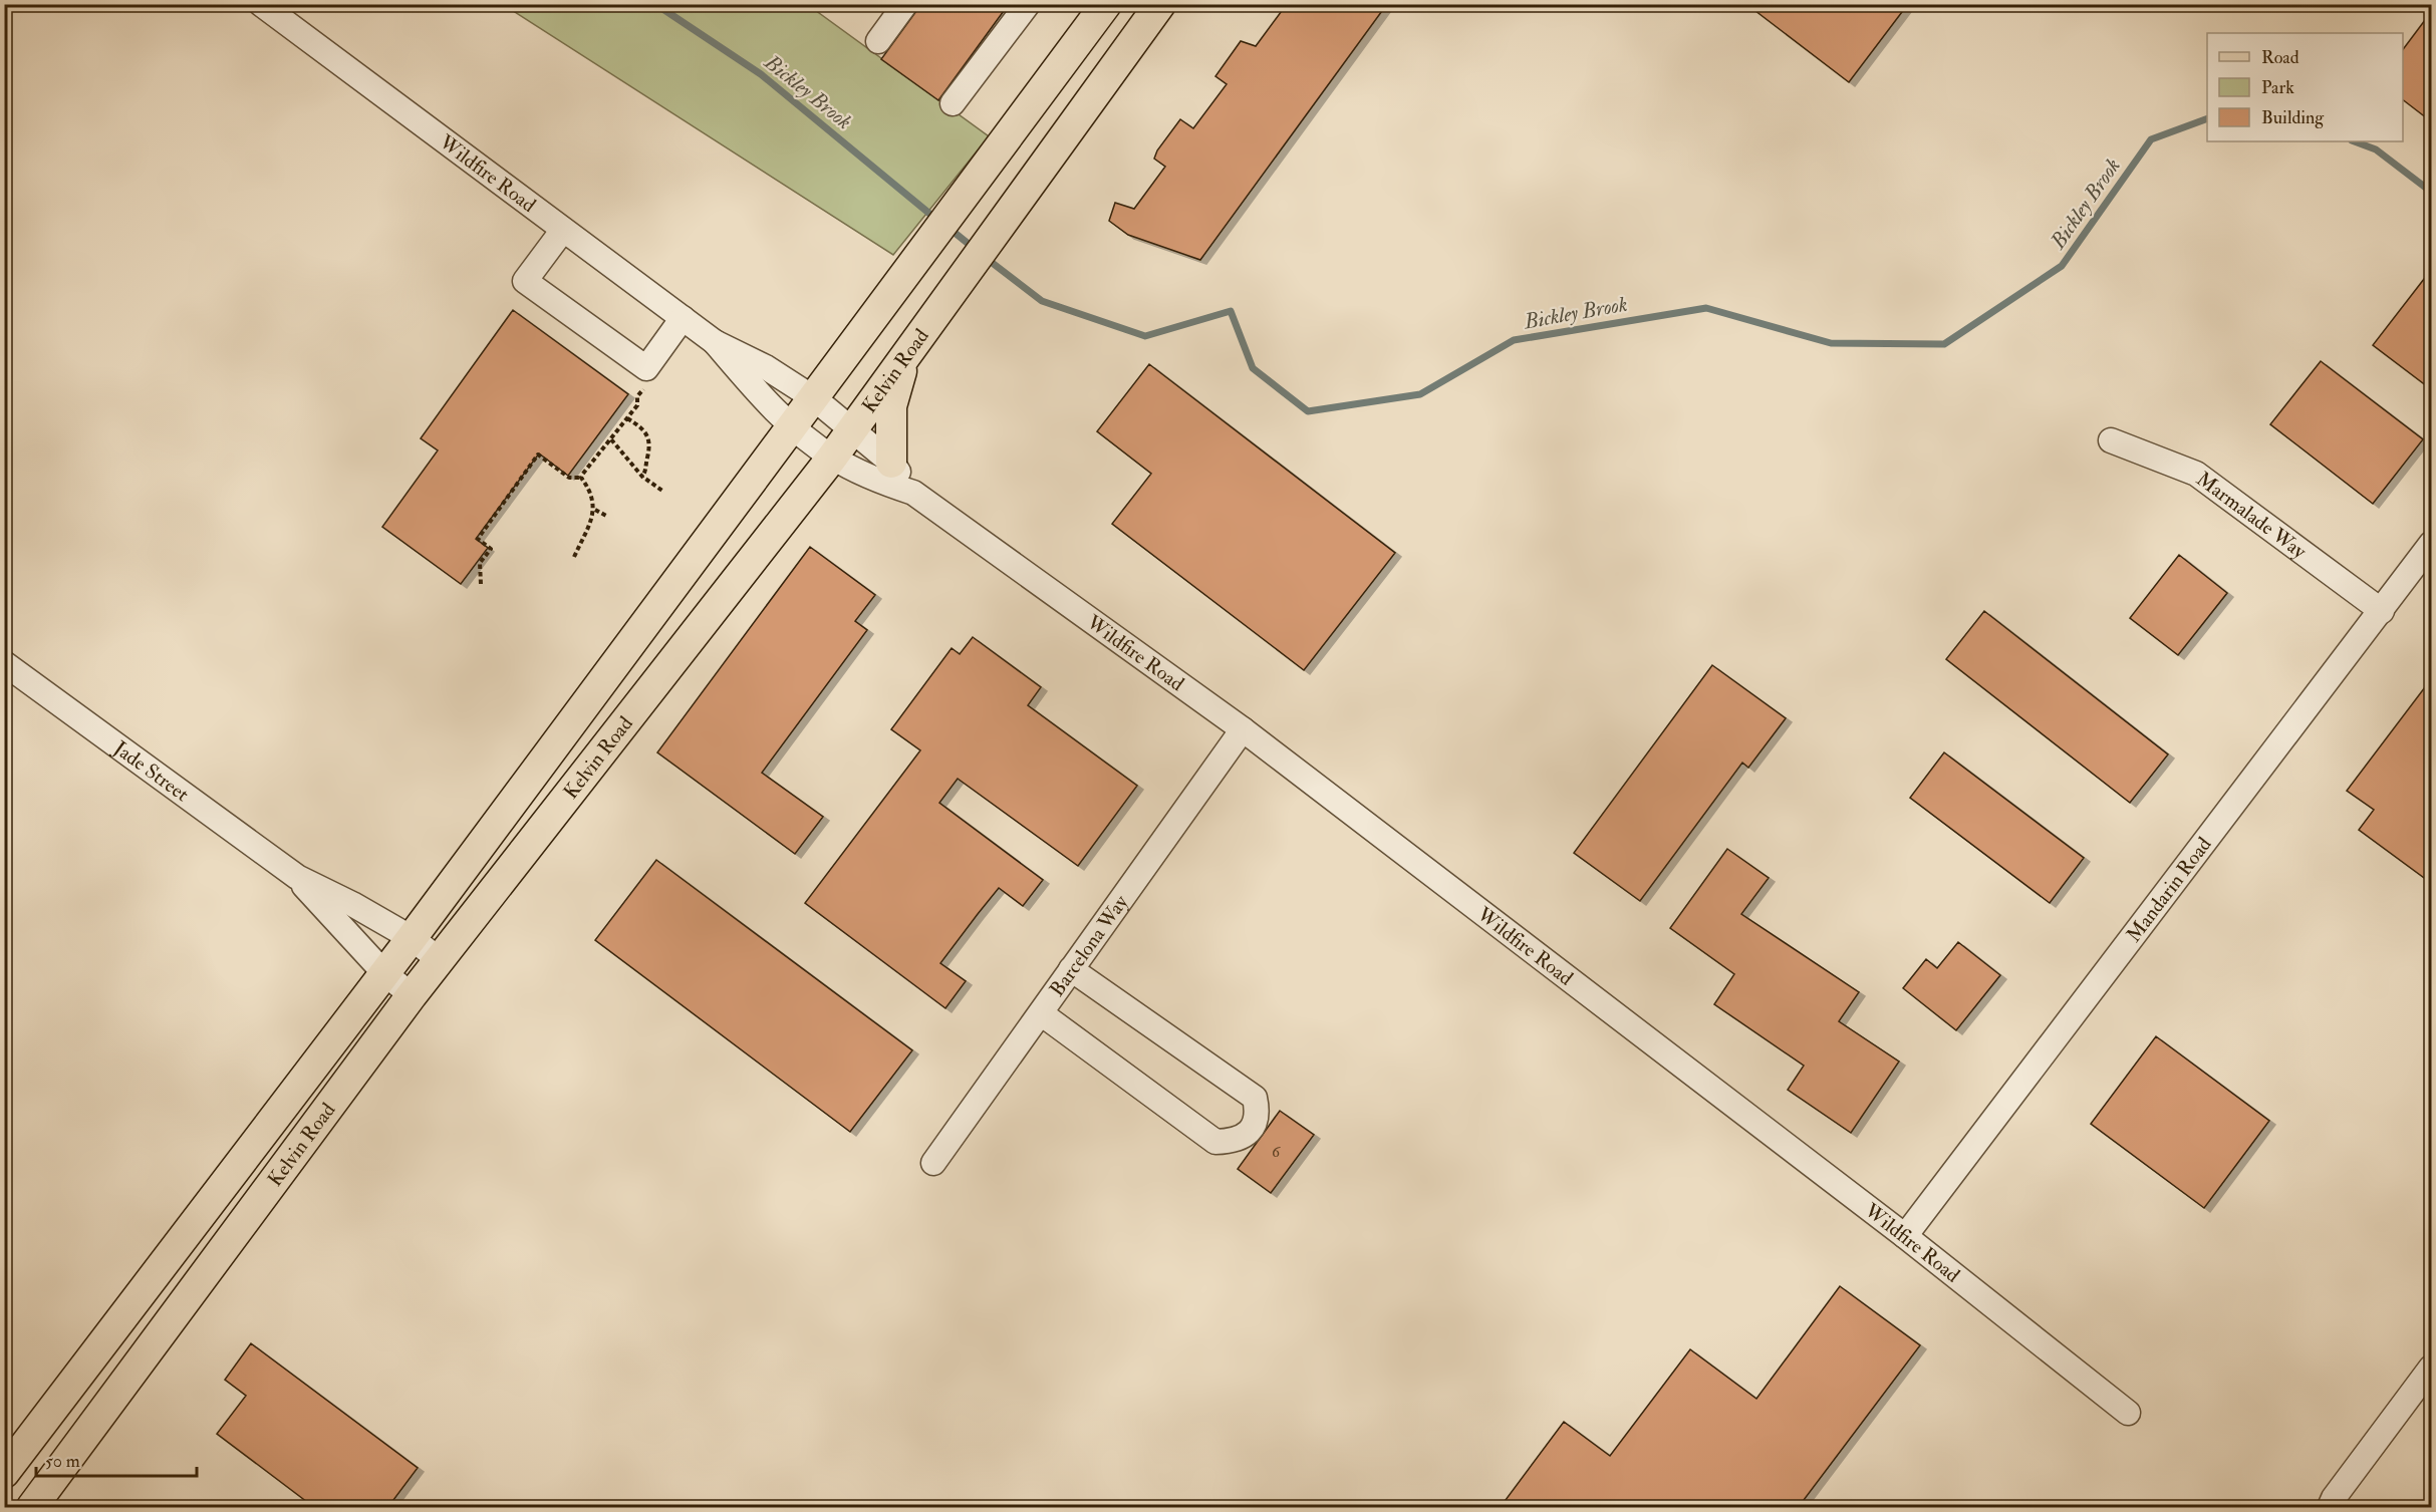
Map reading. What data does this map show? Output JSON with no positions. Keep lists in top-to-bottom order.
{
  "streets": {
    "main road": ["Kelvin Road"],
    "street": [
      "Wildfire Road",
      "Marmalade Way",
      "Jade Street",
      "Mandarin Road",
      "Barcelona Way"
    ]
  },
  "crossings": [
    ["Wildfire Road", "Kelvin Road"],
    ["Wildfire Road", "Mandarin Road"],
    ["Wildfire Road", "Barcelona Way"],
    ["Kelvin Road", "Jade Street"],
    ["Marmalade Way", "Mandarin Road"]
  ],
  "water": ["Bickley Brook"],
  "house_numbers": ["6"],
  "legend": ["Road", "Park", "Building"],
  "scale_bar": "50 m"
}
